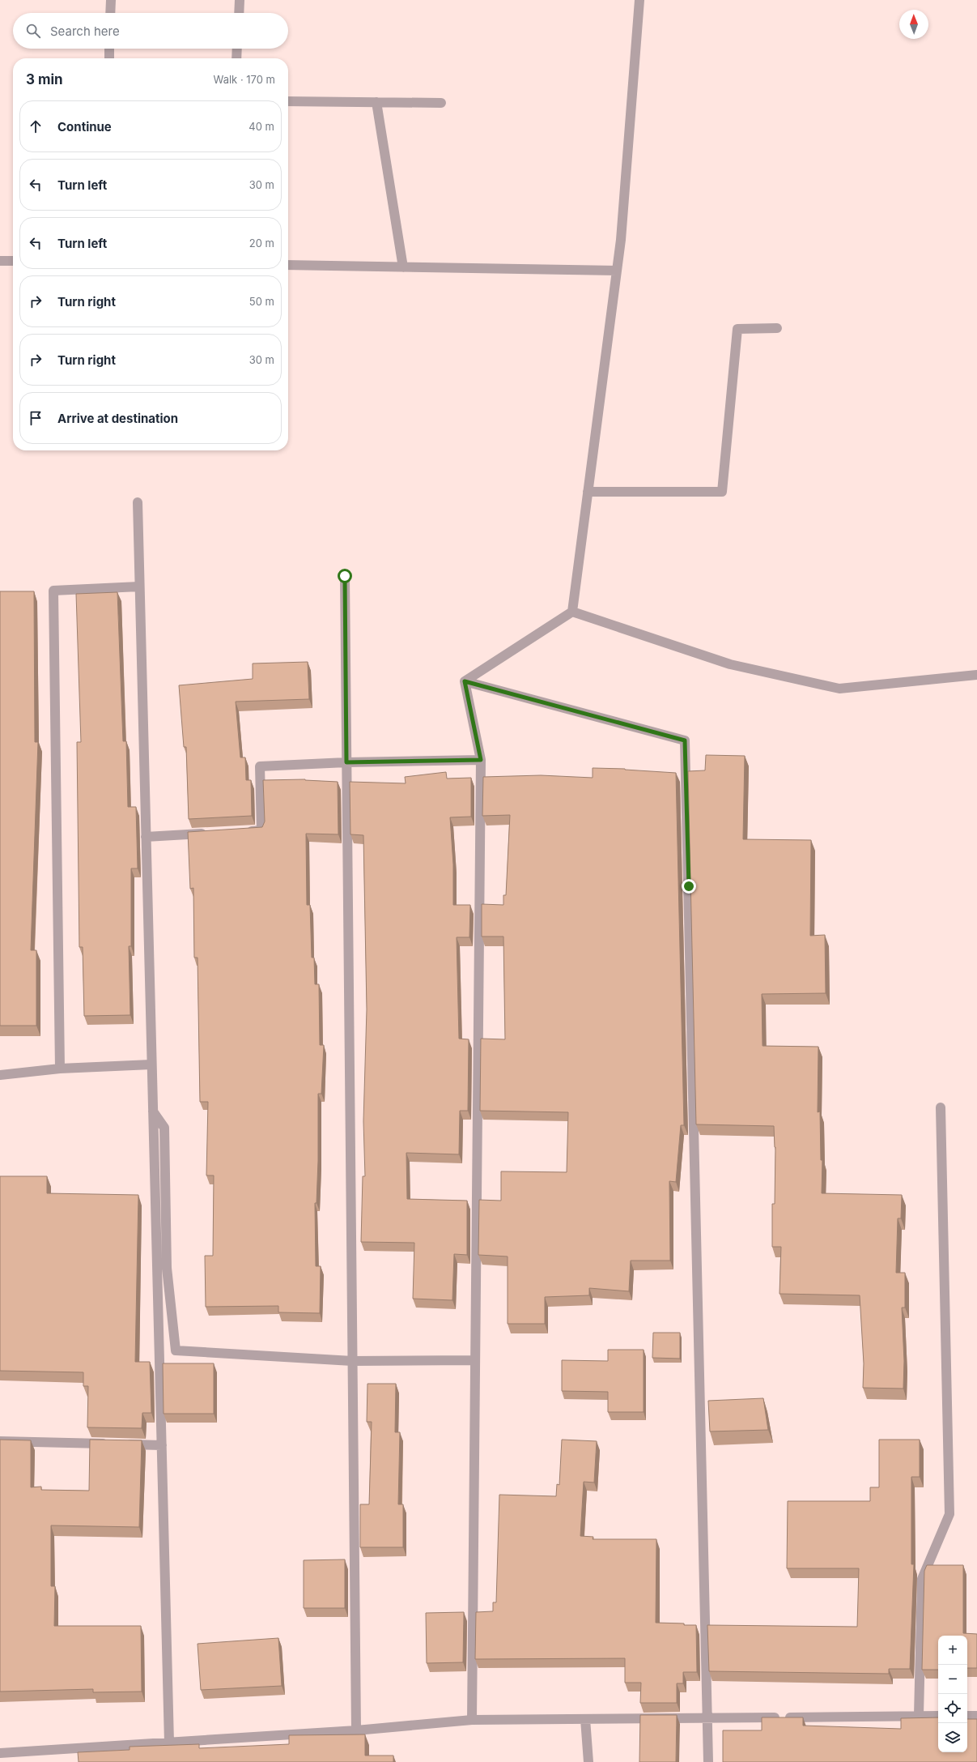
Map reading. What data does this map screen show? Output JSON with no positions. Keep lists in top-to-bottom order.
{
  "north": "top",
  "page": {
    "search": "Search here",
    "heading": ["3 min", "Walk · 170 m"],
    "list": [
      ["Continue", "40 m"],
      ["Turn left", "30 m"],
      ["Turn left", "20 m"],
      ["Turn right", "50 m"],
      ["Turn right", "30 m"],
      "Arrive at destination"
    ],
    "map_buttons": ["+", "−"]
  }
}
